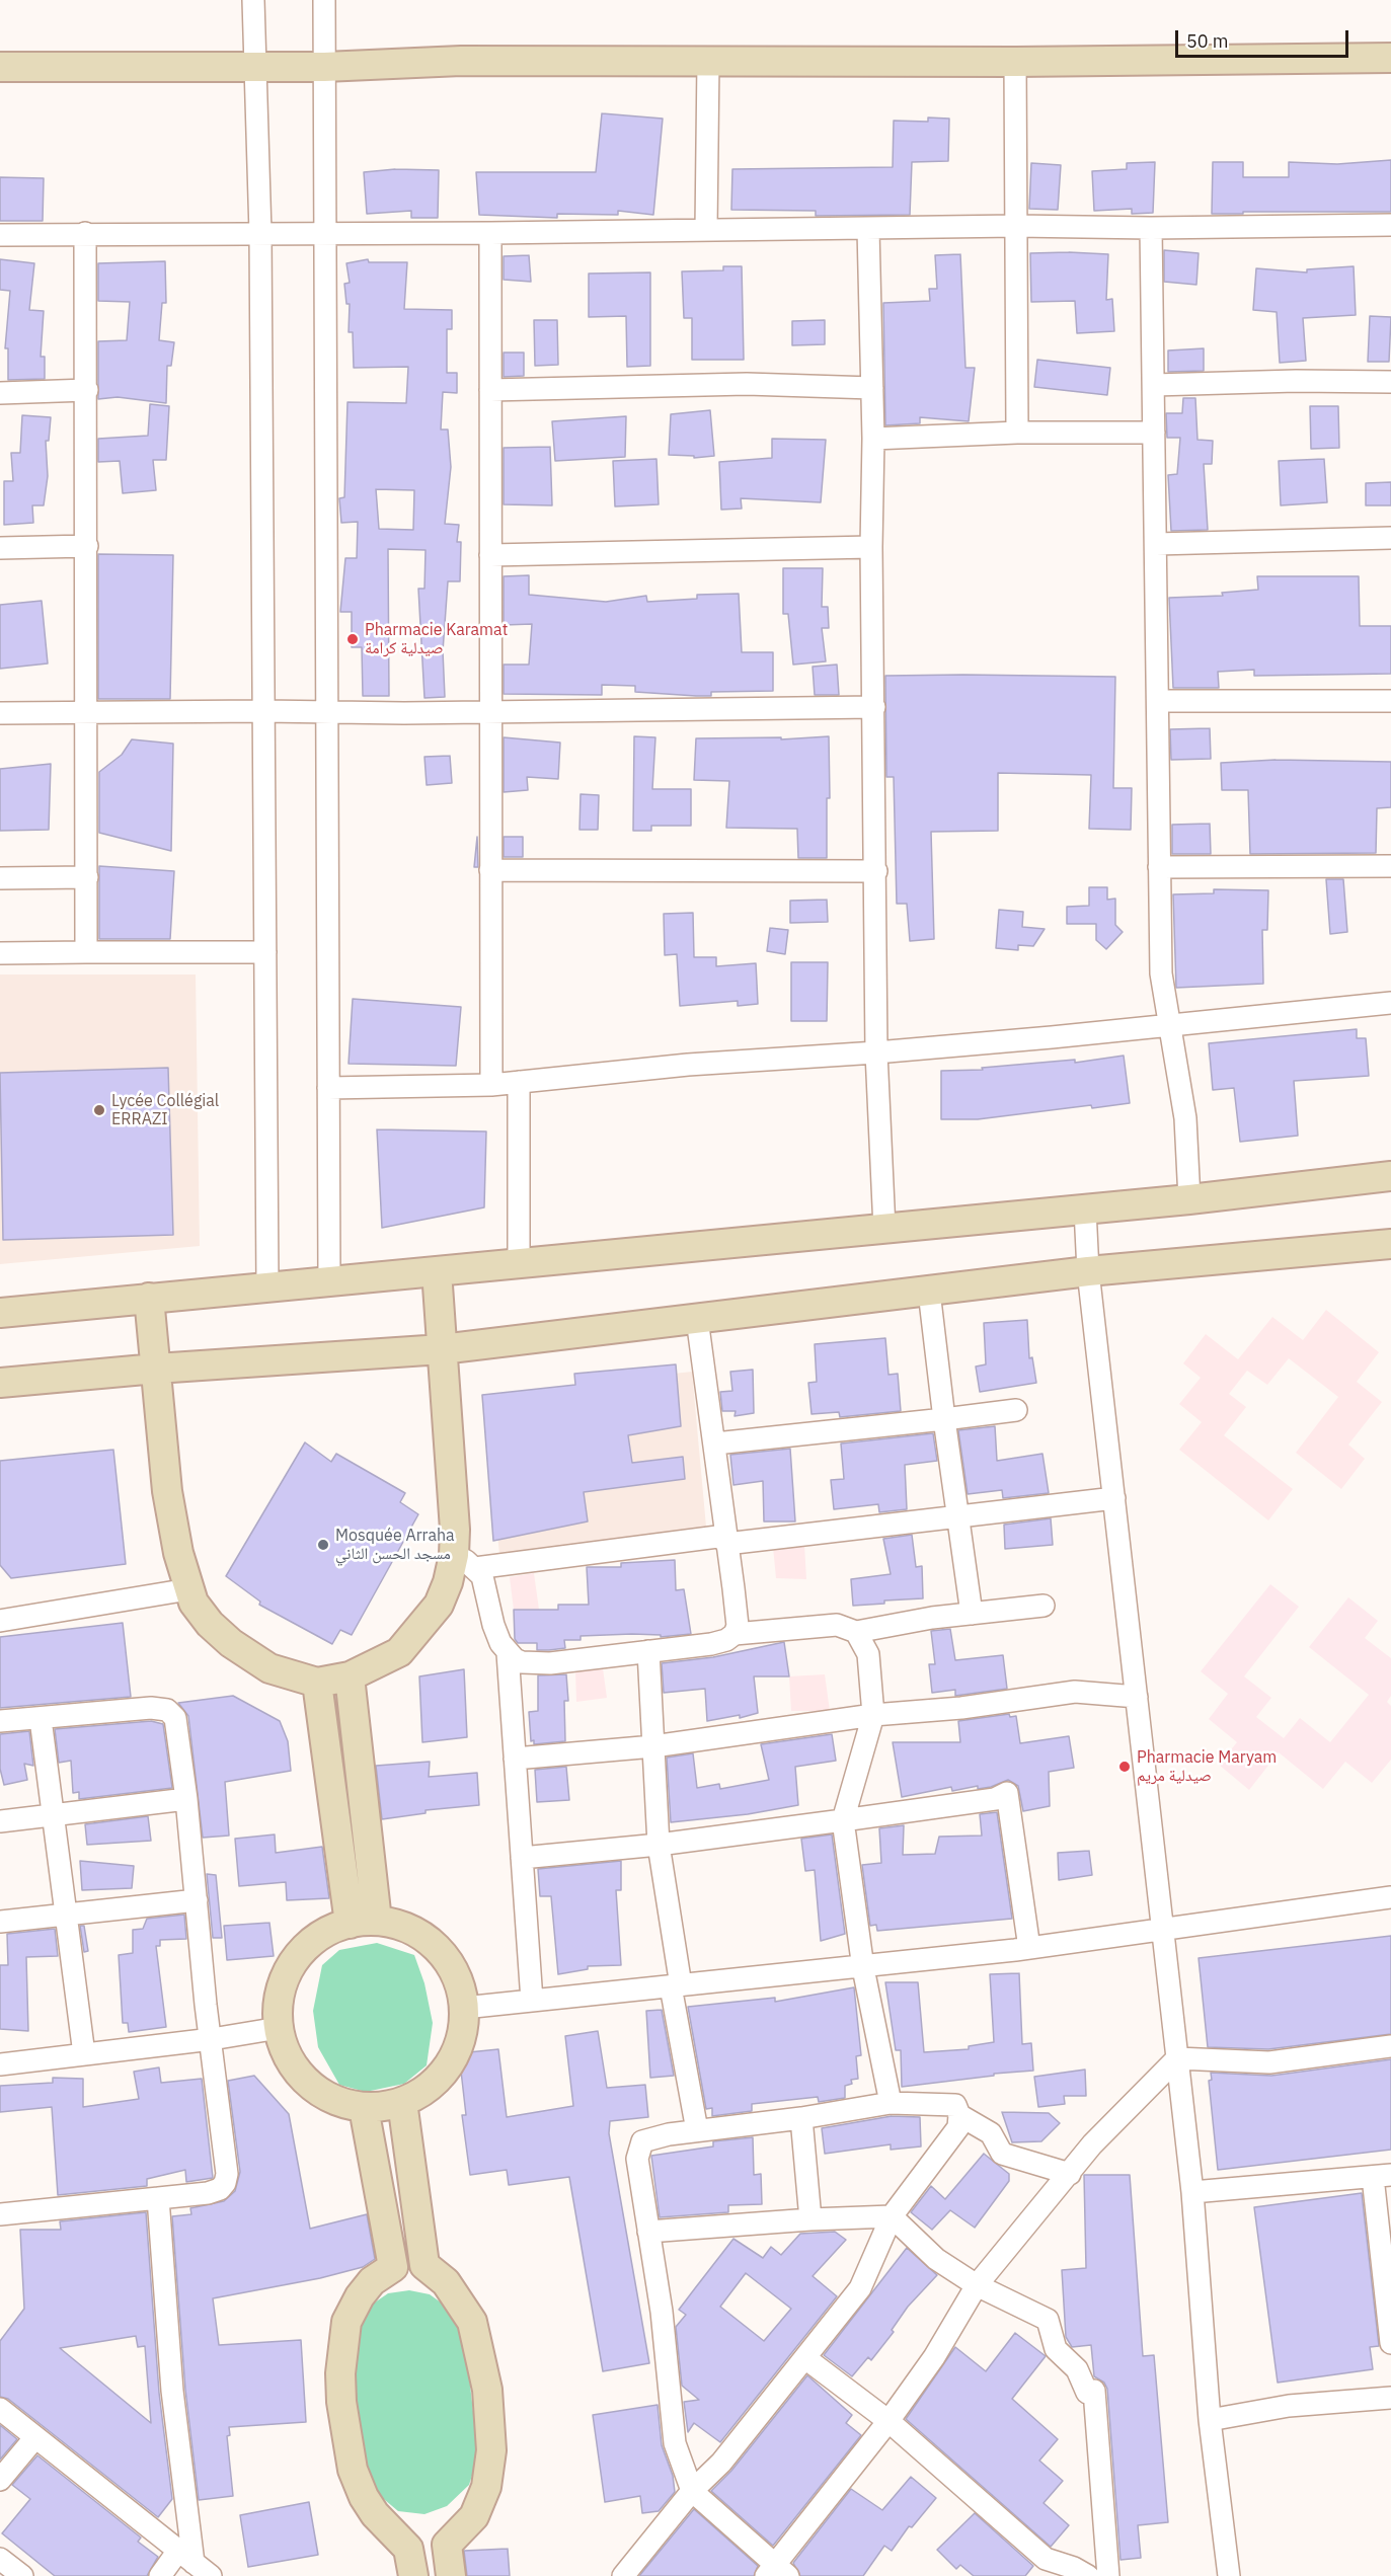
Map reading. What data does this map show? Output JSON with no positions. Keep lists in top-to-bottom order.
{
  "places": [
    "Pharmacie Karamat صيدلية كرامة",
    "Lycée Collégial ERRAZI",
    "Mosquée Arraha مسجد الحسن الثاني",
    "Pharmacie Maryam صيدلية مريم"
  ],
  "scale_bar": "50 m"
}
